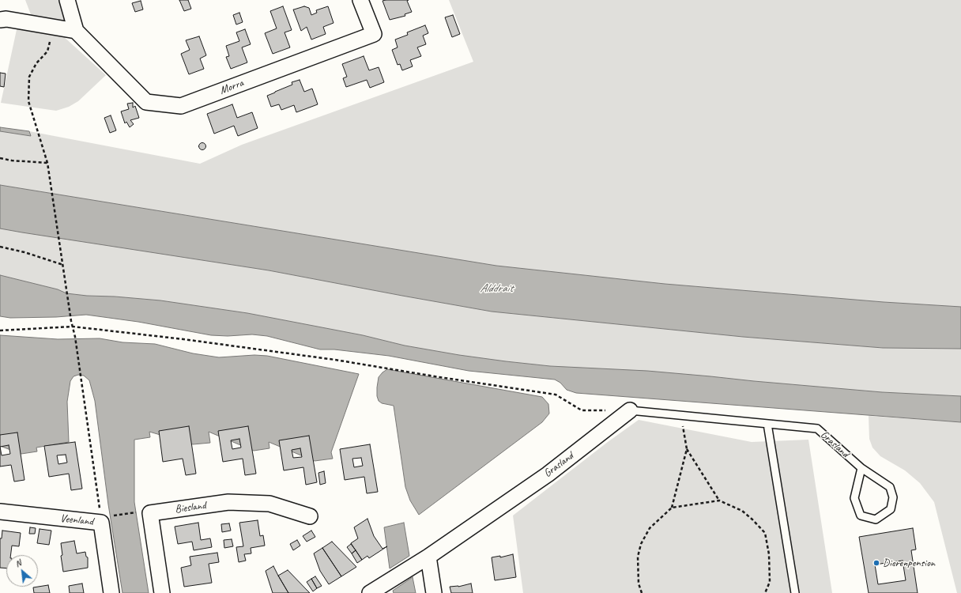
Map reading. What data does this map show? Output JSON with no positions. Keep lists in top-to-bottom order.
{
  "streets": {
    "street": [
      "Morra",
      "Grasland",
      "Biesland",
      "Veenland"
    ]
  },
  "water": ["Alddrait"],
  "places": ["Dierenpension"],
  "north": "top left"
}
